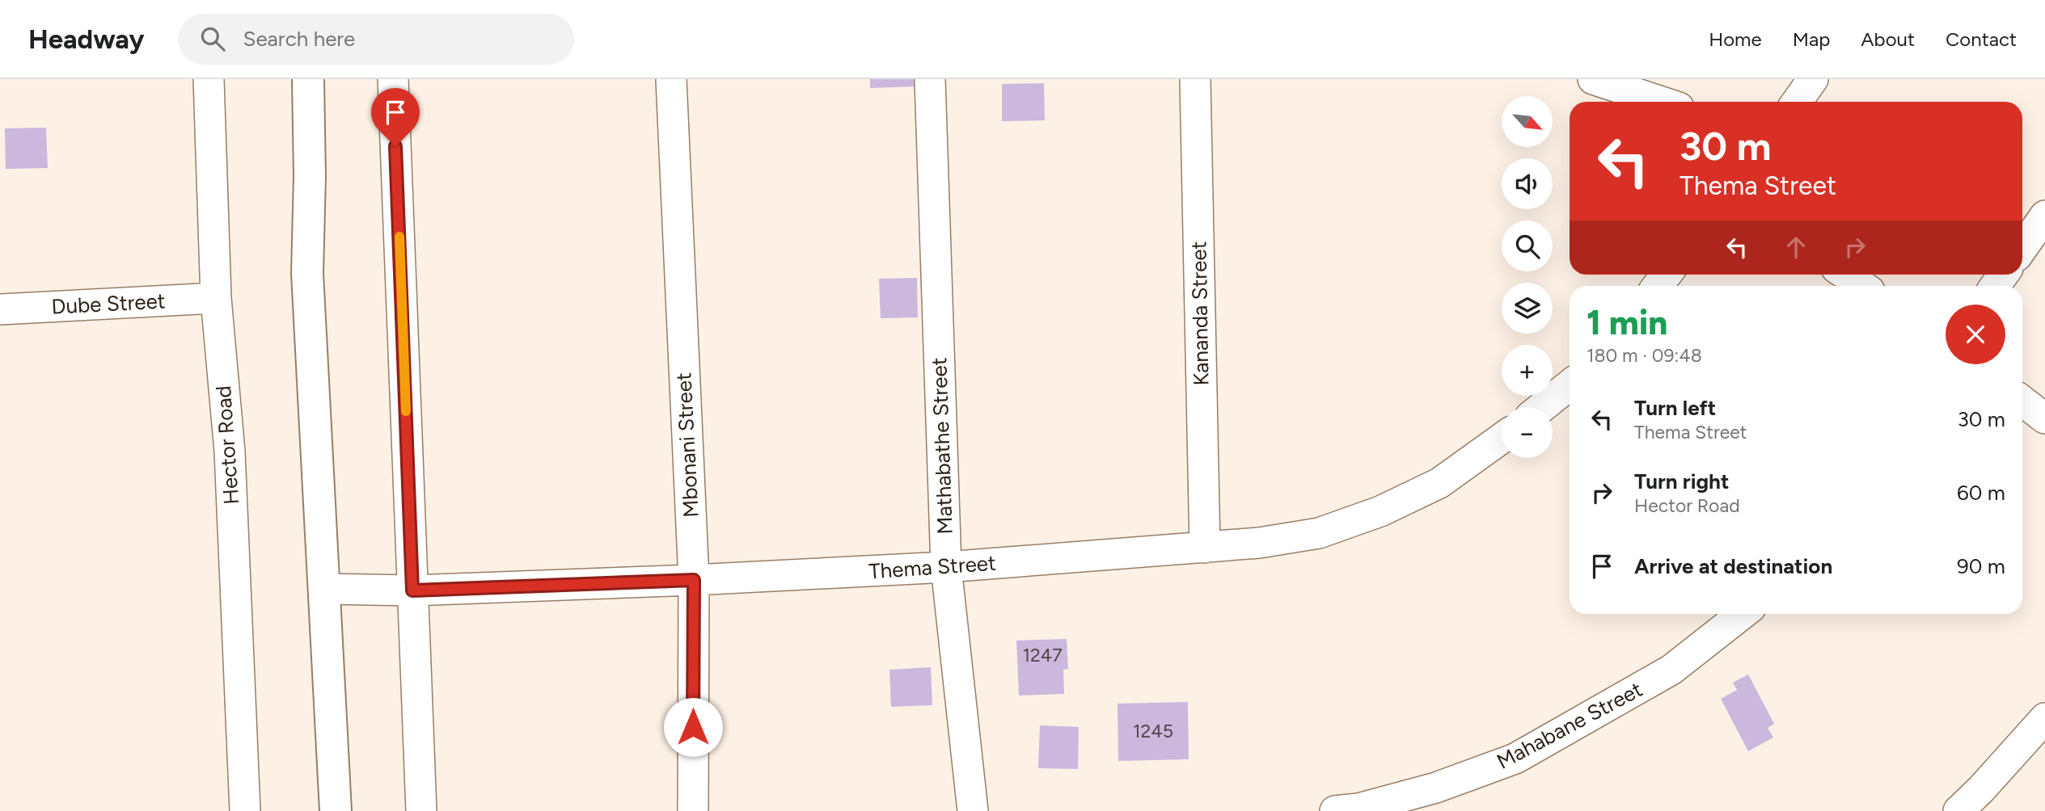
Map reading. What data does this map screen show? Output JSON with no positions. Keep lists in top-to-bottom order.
{
  "streets": {
    "street": [
      "Dube Street",
      "Kananda Street",
      "Hector Road",
      "Mbonani Street",
      "Mathabathe Street",
      "Thema Street",
      "Mahabane Street"
    ]
  },
  "crossings": [
    ["Dube Street", "Hector Road"],
    ["Kananda Street", "Thema Street"],
    ["Mbonani Street", "Thema Street"],
    ["Mathabathe Street", "Thema Street"]
  ],
  "house_numbers": ["1247", "1245"],
  "north": "bottom right",
  "page": {
    "header": "Headway",
    "search": "Search here",
    "nav": [
      "Home",
      "Map",
      "About",
      "Contact"
    ],
    "map_buttons": ["+", "−"],
    "turn": ["30 m", "Thema Street"],
    "heading": ["1 min", "180 m · 09:48"],
    "list": [
      {
        "name": "Turn left",
        "note": "Thema Street",
        "value": "30 m"
      },
      {
        "name": "Turn right",
        "note": "Hector Road",
        "value": "60 m"
      },
      {
        "name": "Arrive at destination",
        "value": "90 m"
      }
    ]
  }
}
